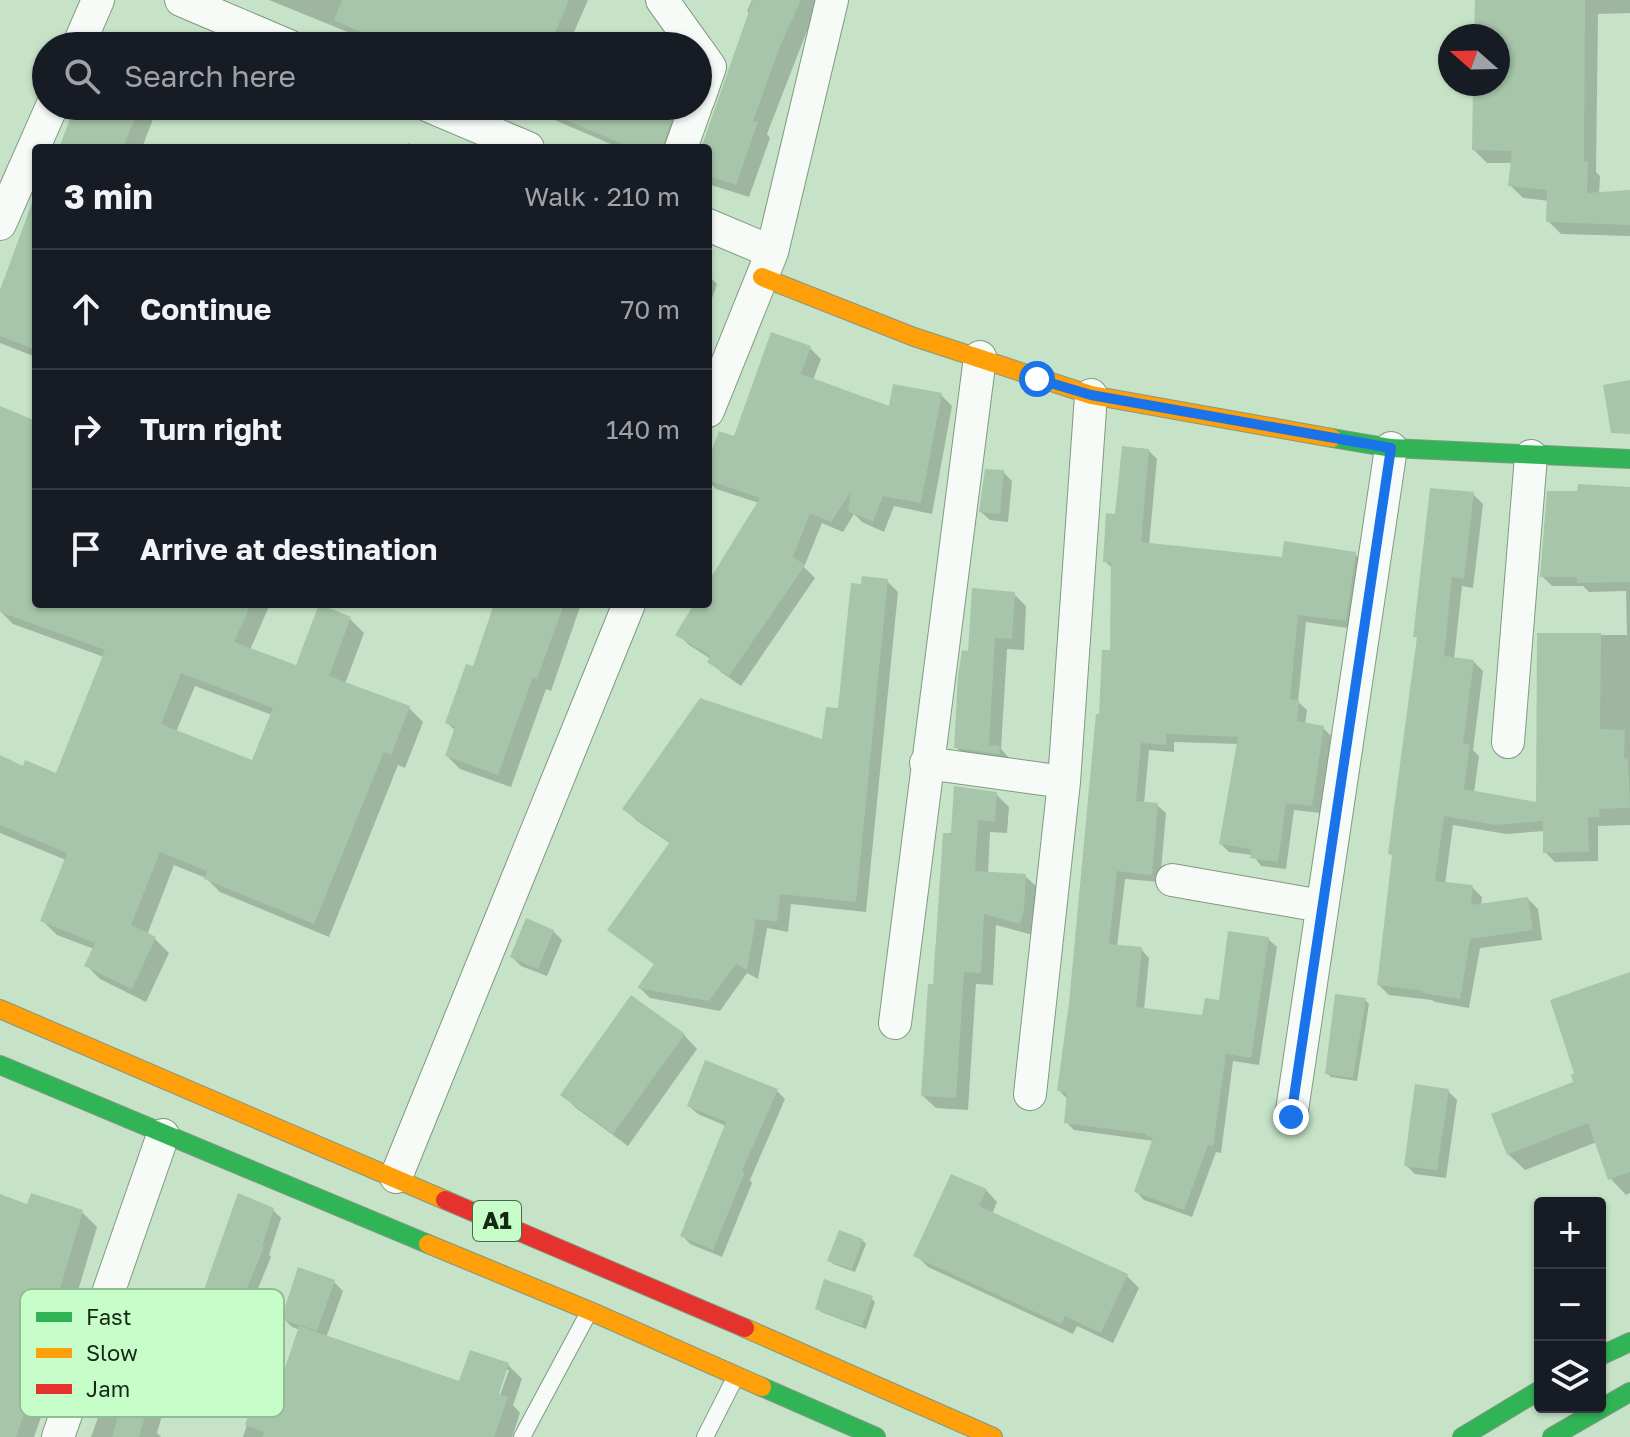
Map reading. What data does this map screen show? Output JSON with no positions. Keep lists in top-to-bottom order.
{
  "streets": {
    "main road": ["A1"]
  },
  "legend": ["Fast", "Slow", "Jam"],
  "north": "left",
  "page": {
    "search": "Search here",
    "heading": ["3 min", "Walk · 210 m"],
    "list": [
      ["Continue", "70 m"],
      ["Turn right", "140 m"],
      "Arrive at destination"
    ],
    "map_buttons": ["+", "−"]
  }
}
